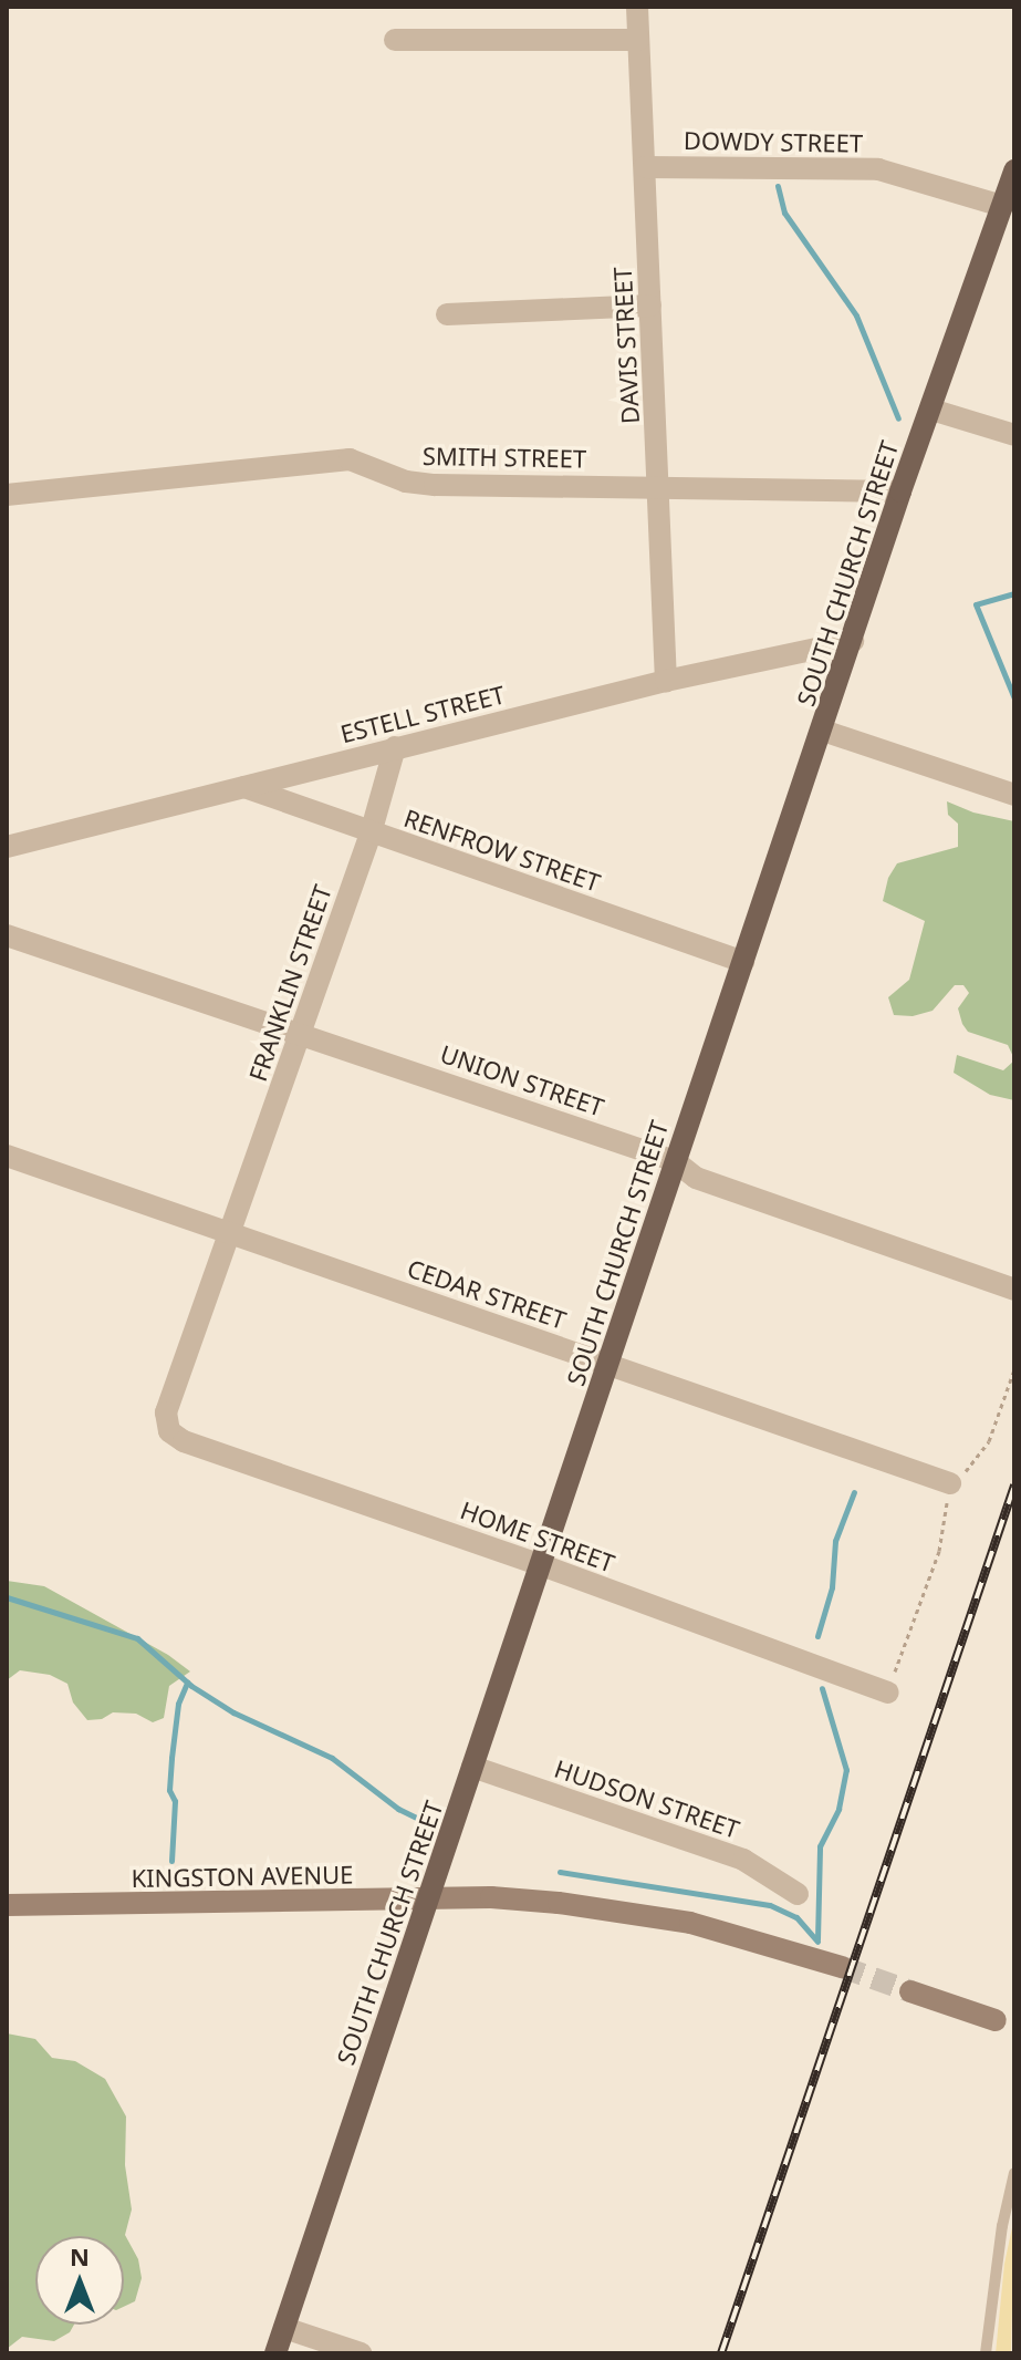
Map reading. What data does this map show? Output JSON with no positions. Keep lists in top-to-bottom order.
{
  "streets": {
    "main road": ["SOUTH CHURCH STREET"],
    "street": [
      "DOWDY STREET",
      "DAVIS STREET",
      "SMITH STREET",
      "ESTELL STREET",
      "RENFROW STREET",
      "FRANKLIN STREET",
      "UNION STREET",
      "CEDAR STREET",
      "HOME STREET",
      "HUDSON STREET",
      "KINGSTON AVENUE"
    ]
  },
  "crossings": [
    ["DOWDY STREET", "DAVIS STREET"],
    ["DOWDY STREET", "SOUTH CHURCH STREET"],
    ["DAVIS STREET", "SMITH STREET"],
    ["DAVIS STREET", "ESTELL STREET"],
    ["SMITH STREET", "SOUTH CHURCH STREET"],
    ["SOUTH CHURCH STREET", "ESTELL STREET"],
    ["SOUTH CHURCH STREET", "RENFROW STREET"],
    ["SOUTH CHURCH STREET", "UNION STREET"],
    ["SOUTH CHURCH STREET", "CEDAR STREET"],
    ["SOUTH CHURCH STREET", "HOME STREET"],
    ["SOUTH CHURCH STREET", "HUDSON STREET"],
    ["SOUTH CHURCH STREET", "KINGSTON AVENUE"],
    ["ESTELL STREET", "RENFROW STREET"],
    ["ESTELL STREET", "FRANKLIN STREET"],
    ["RENFROW STREET", "FRANKLIN STREET"],
    ["FRANKLIN STREET", "UNION STREET"],
    ["FRANKLIN STREET", "CEDAR STREET"],
    ["FRANKLIN STREET", "HOME STREET"]
  ],
  "north": "top"
}
